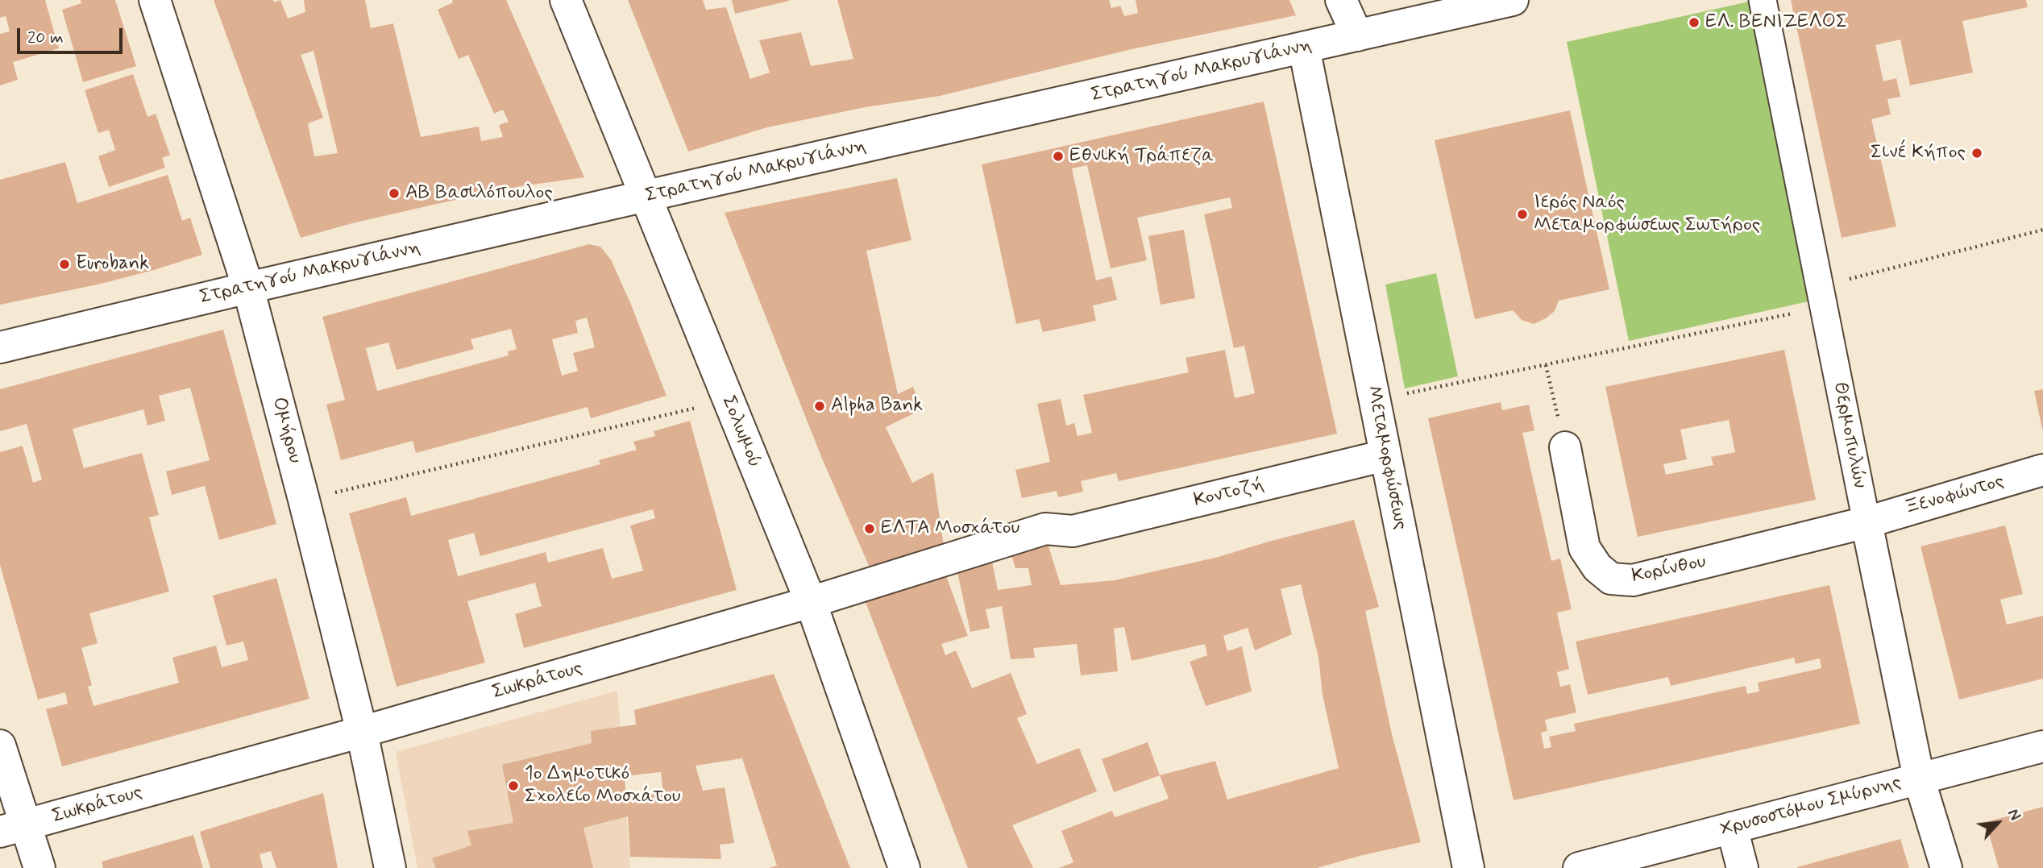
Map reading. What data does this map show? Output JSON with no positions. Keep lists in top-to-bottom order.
{
  "streets": {
    "street": [
      "Στρατηγού Μακρυγιάννη",
      "Ομήρου",
      "Σολωμού",
      "Θερμοπυλών",
      "Μεταμορφώσεως",
      "Κοντοζή",
      "Ξενοφώντος",
      "Κορίνθου",
      "Σωκράτους",
      "Χρυσοστόμου Σμύρνης"
    ]
  },
  "crossings": [
    ["Στρατηγού Μακρυγιάννη", "Ομήρου"],
    ["Στρατηγού Μακρυγιάννη", "Σολωμού"],
    ["Στρατηγού Μακρυγιάννη", "Μεταμορφώσεως"],
    ["Ομήρου", "Σωκράτους"],
    ["Σολωμού", "Σωκράτους"],
    ["Θερμοπυλών", "Ξενοφώντος"],
    ["Θερμοπυλών", "Κορίνθου"],
    ["Θερμοπυλών", "Χρυσοστόμου Σμύρνης"],
    ["Μεταμορφώσεως", "Κοντοζή"],
    ["Κοντοζή", "Σωκράτους"],
    ["Ξενοφώντος", "Κορίνθου"]
  ],
  "places": [
    "ΕΛ. ΒΕΝΙΖΕΛΟΣ",
    "Σινέ Κήπος",
    "Εθνική Τράπεζα",
    "ΑΒ Βασιλόπουλος",
    "Ιερός Ναός Μεταμορφώσεως Σωτήρος",
    "Eurobank",
    "Alpha Bank",
    "ΕΛΤΑ Μοσχάτου",
    "1ο Δημοτικό Σχολείο Μοσχάτου"
  ],
  "scale_bar": "20 m",
  "north": "top right"
}
